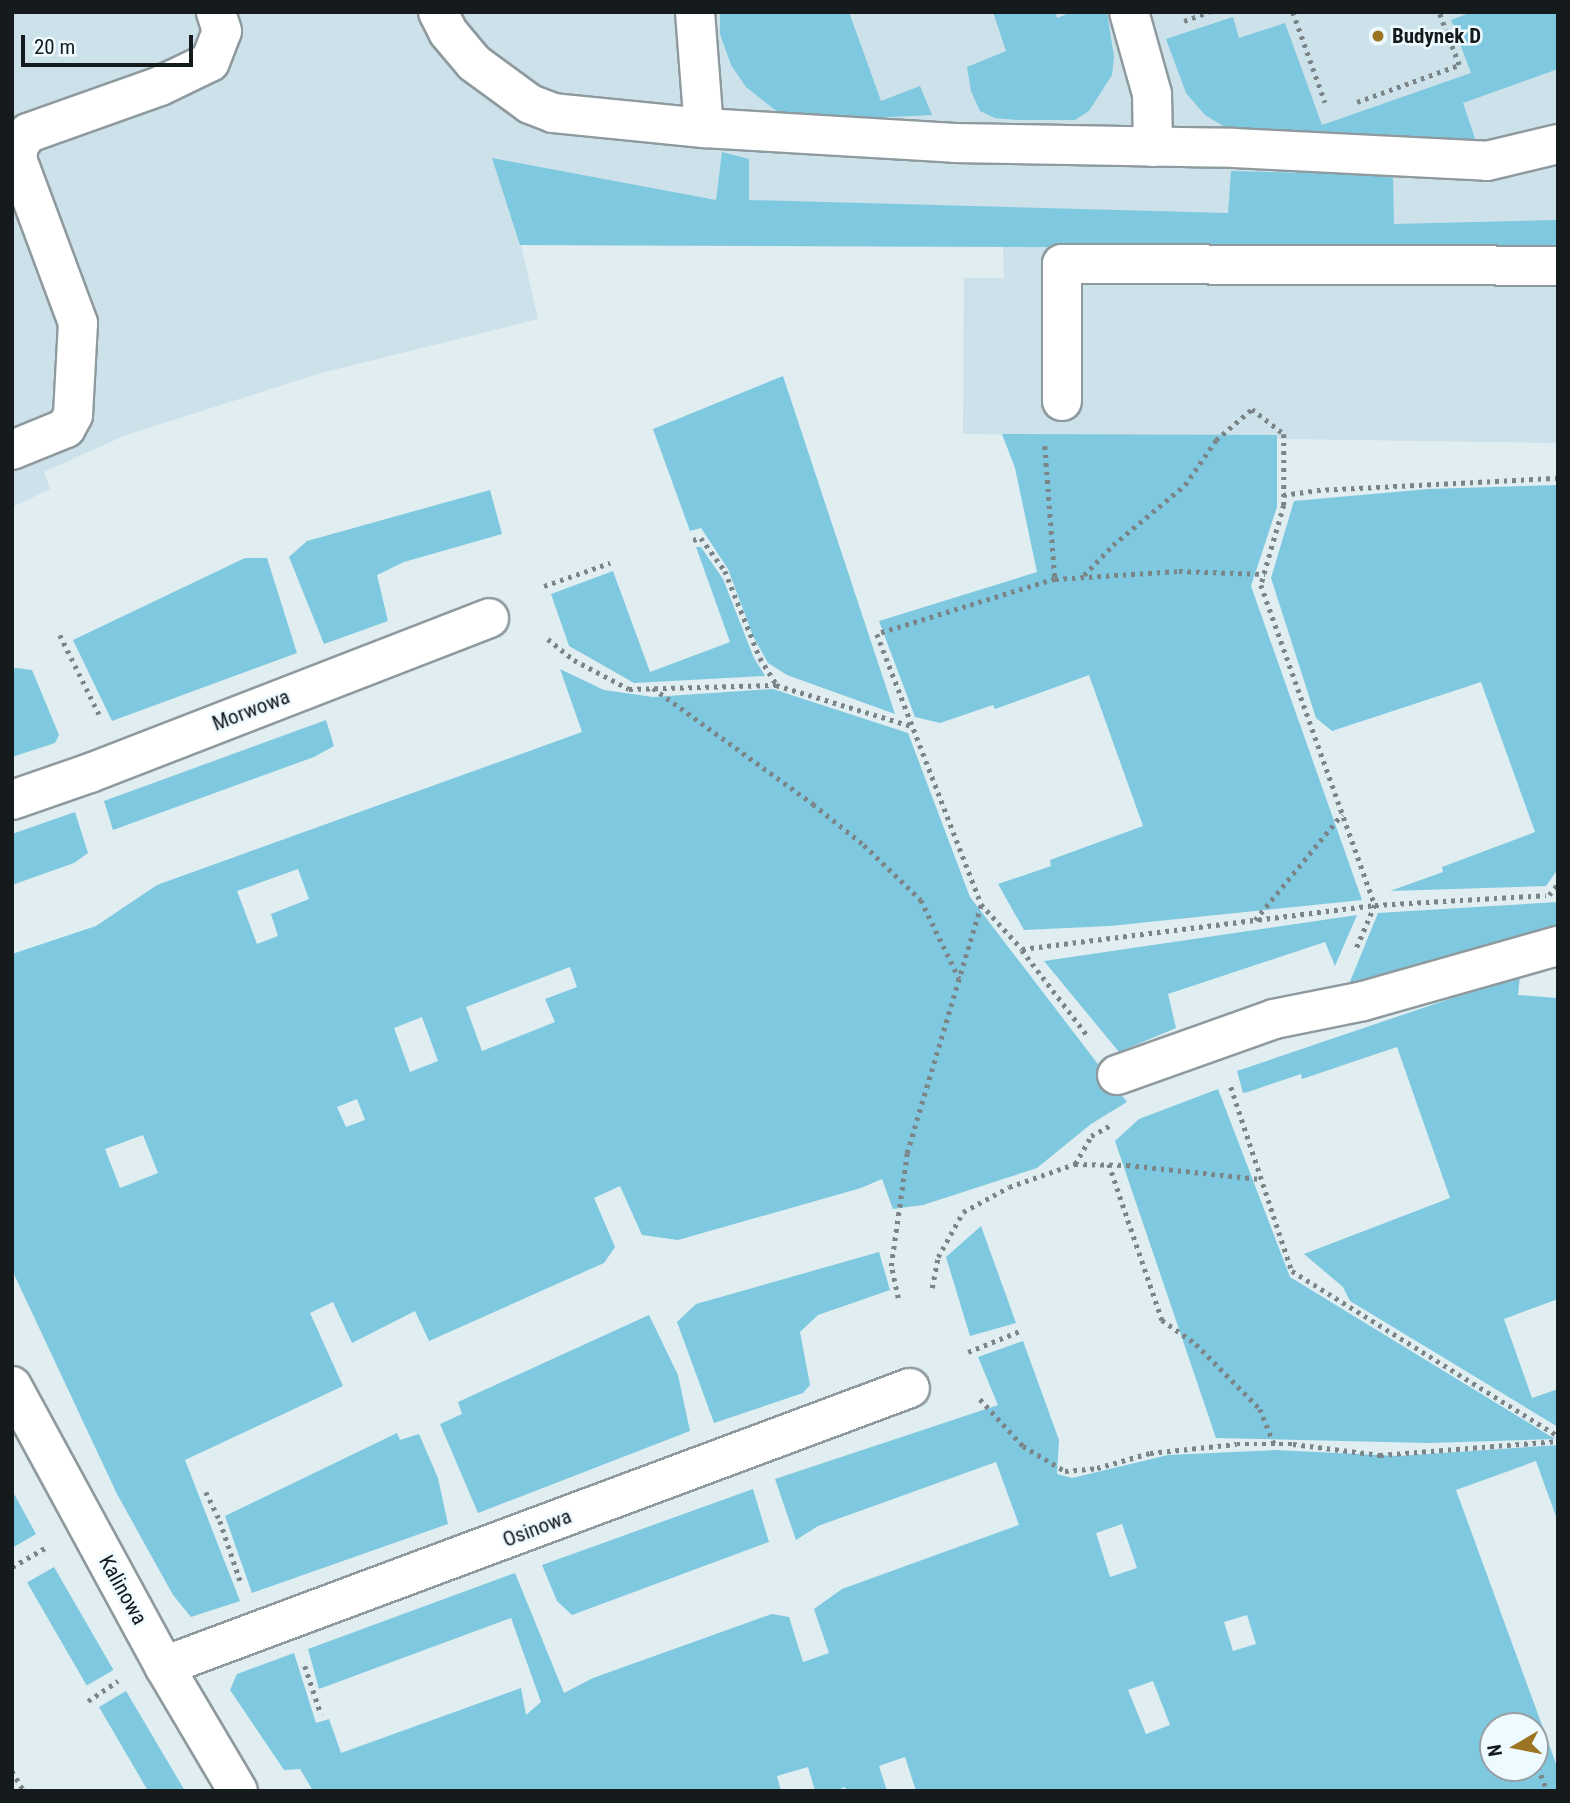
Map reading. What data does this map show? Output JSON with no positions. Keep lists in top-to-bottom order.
{
  "streets": {
    "street": ["Morwowa", "Osinowa", "Kalinowa"]
  },
  "crossings": [
    ["Osinowa", "Kalinowa"]
  ],
  "places": ["Budynek D"],
  "scale_bar": "20 m",
  "north": "left"
}
